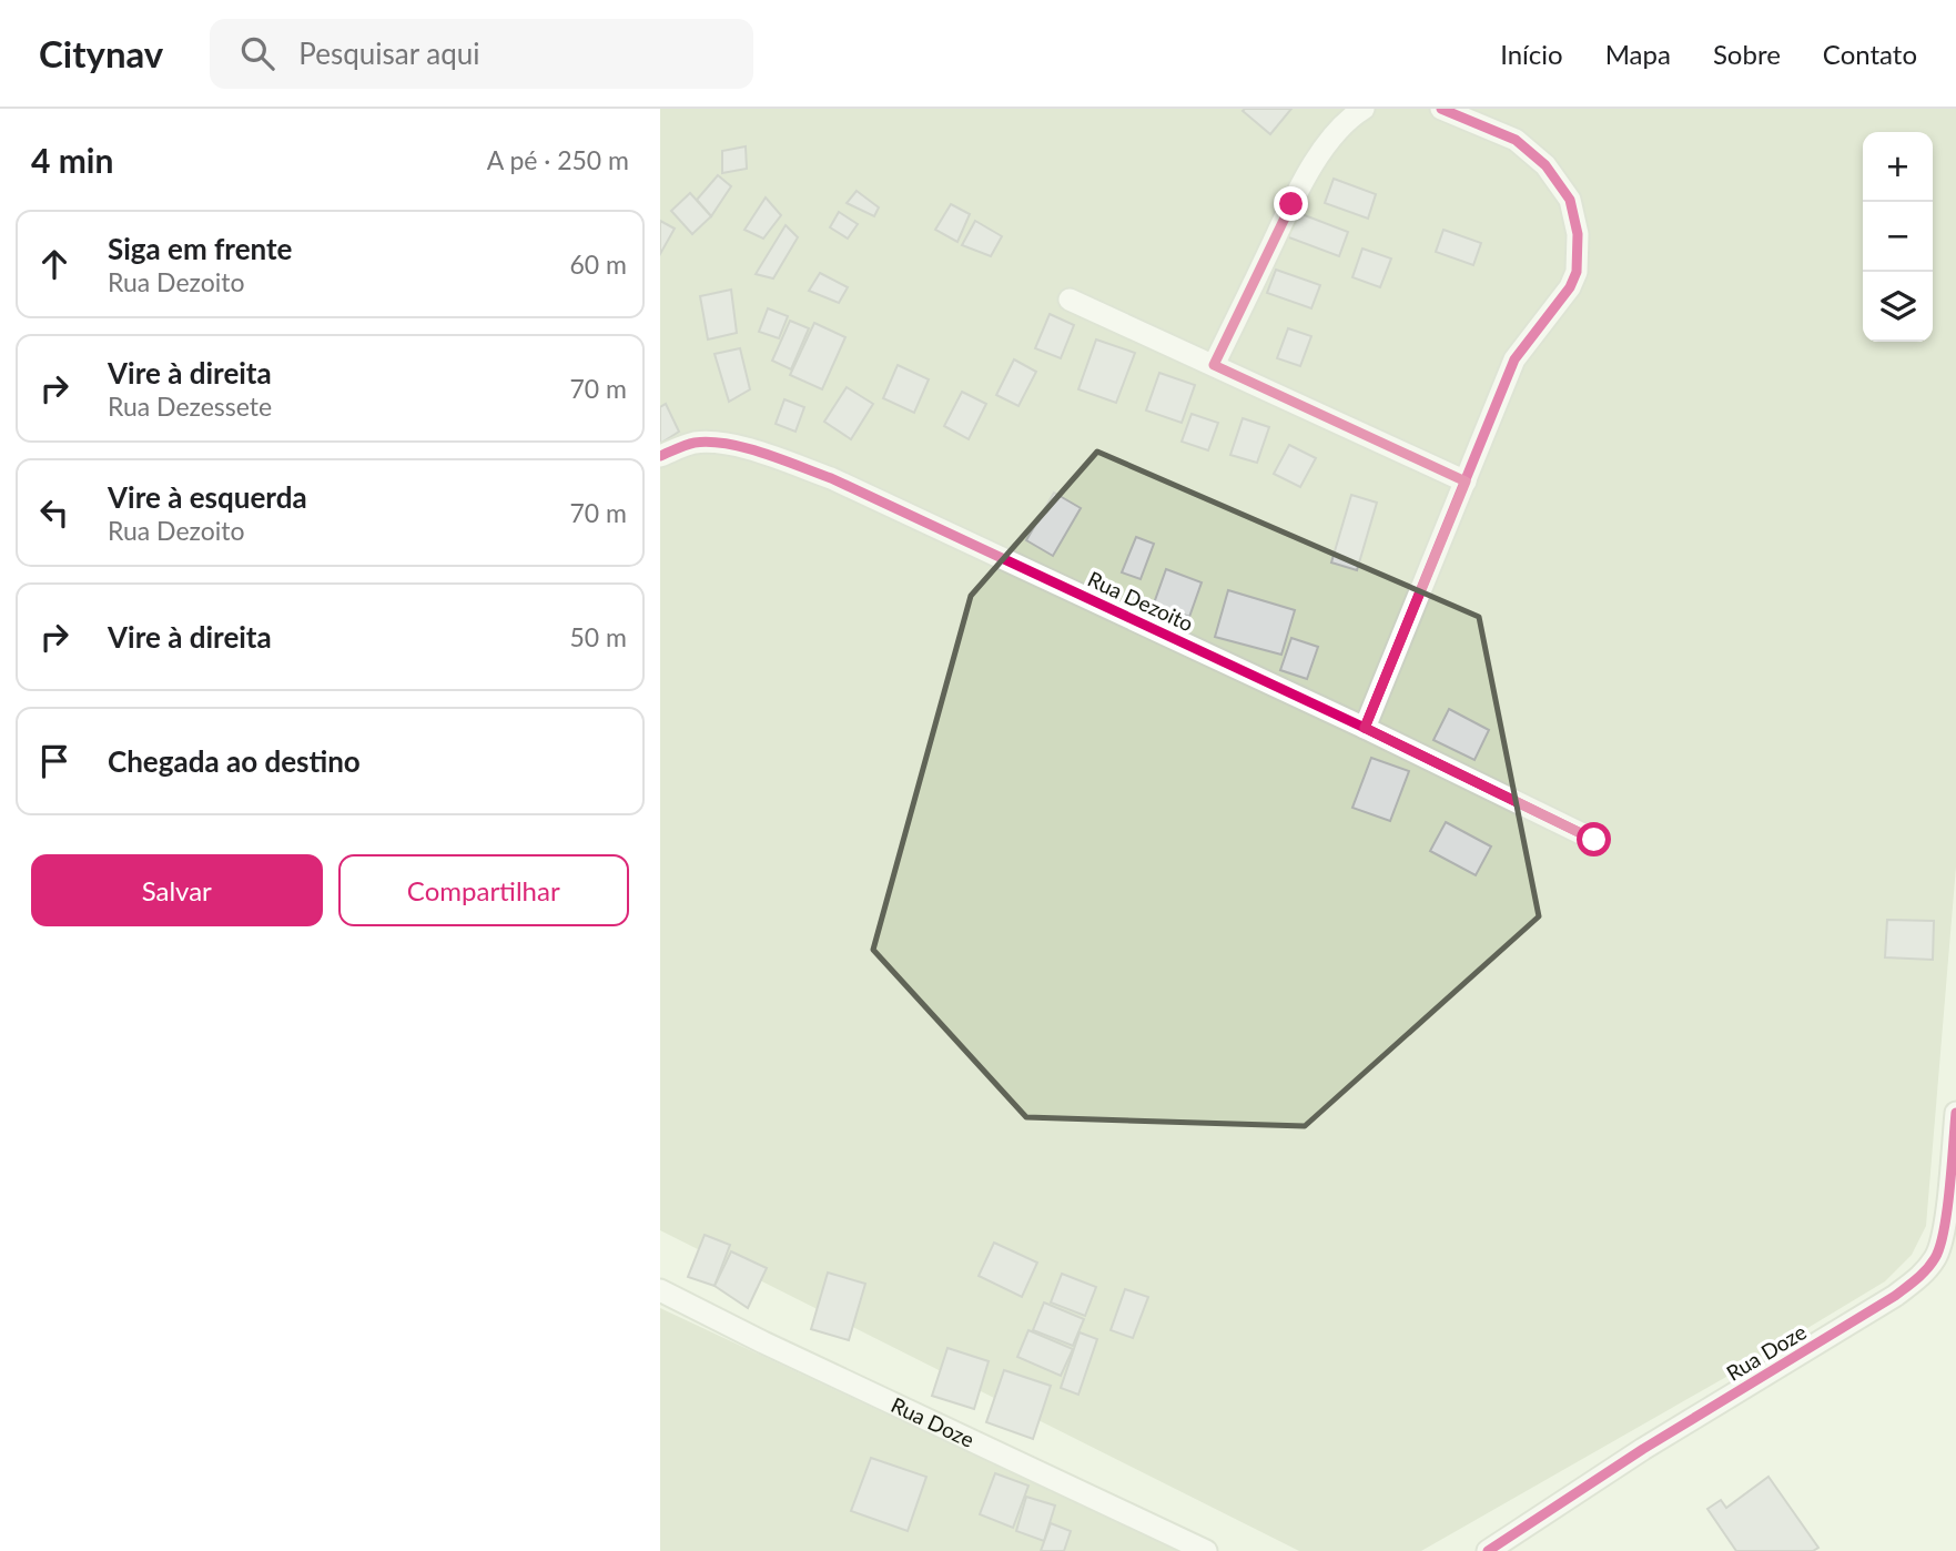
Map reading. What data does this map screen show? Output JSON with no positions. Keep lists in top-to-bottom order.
{
  "streets": {
    "street": ["Rua Dezoito", "Rua Doze"]
  },
  "page": {
    "header": "Citynav",
    "search": "Pesquisar aqui",
    "nav": [
      "Início",
      "Mapa",
      "Sobre",
      "Contato"
    ],
    "heading": ["4 min", "A pé · 250 m"],
    "map_buttons": ["+", "−"],
    "list": [
      ["Siga em frente", "Rua Dezoito", "60 m"],
      ["Vire à direita", "Rua Dezessete", "70 m"],
      ["Vire à esquerda", "Rua Dezoito", "70 m"],
      ["Vire à direita", "50 m"],
      "Chegada ao destino"
    ],
    "buttons": ["Salvar", "Compartilhar"]
  }
}
